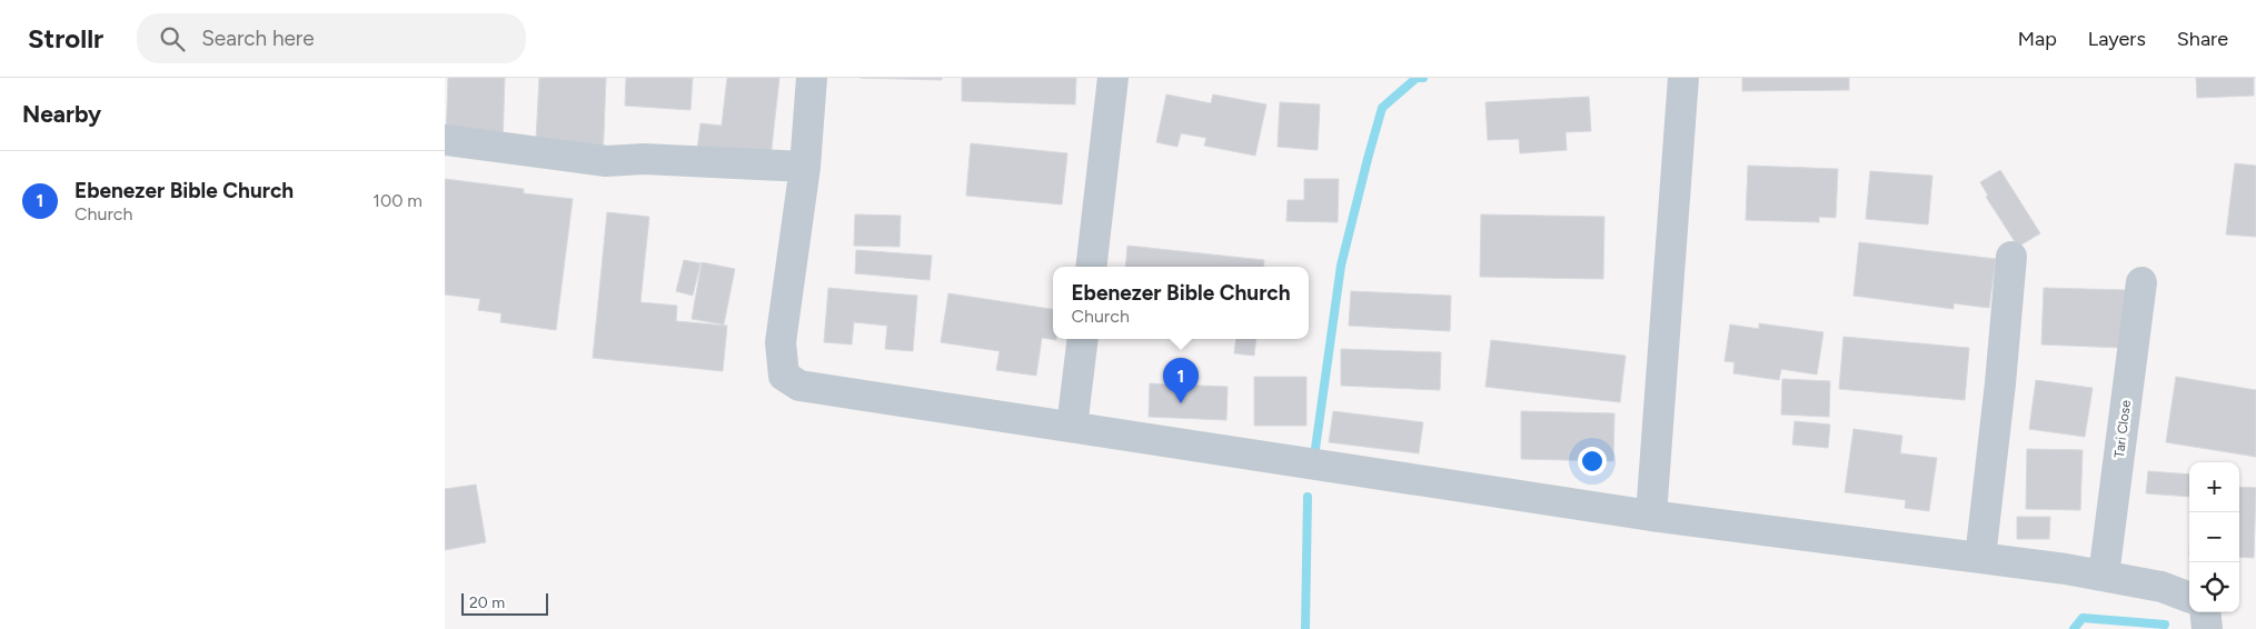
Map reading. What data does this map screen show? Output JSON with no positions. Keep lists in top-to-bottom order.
{
  "streets": {
    "street": ["Tari Close"]
  },
  "scale_bar": "20 m",
  "page": {
    "header": "Strollr",
    "search": "Search here",
    "nav": ["Map", "Layers", "Share"],
    "heading": "Nearby",
    "list": [
      {
        "mark": "1",
        "name": "Ebenezer Bible Church",
        "note": "Church",
        "value": "100 m"
      }
    ],
    "popup": ["Ebenezer Bible Church", "Church"],
    "pins": "1",
    "map_buttons": ["+", "−"],
    "scale": "20 m"
  }
}
